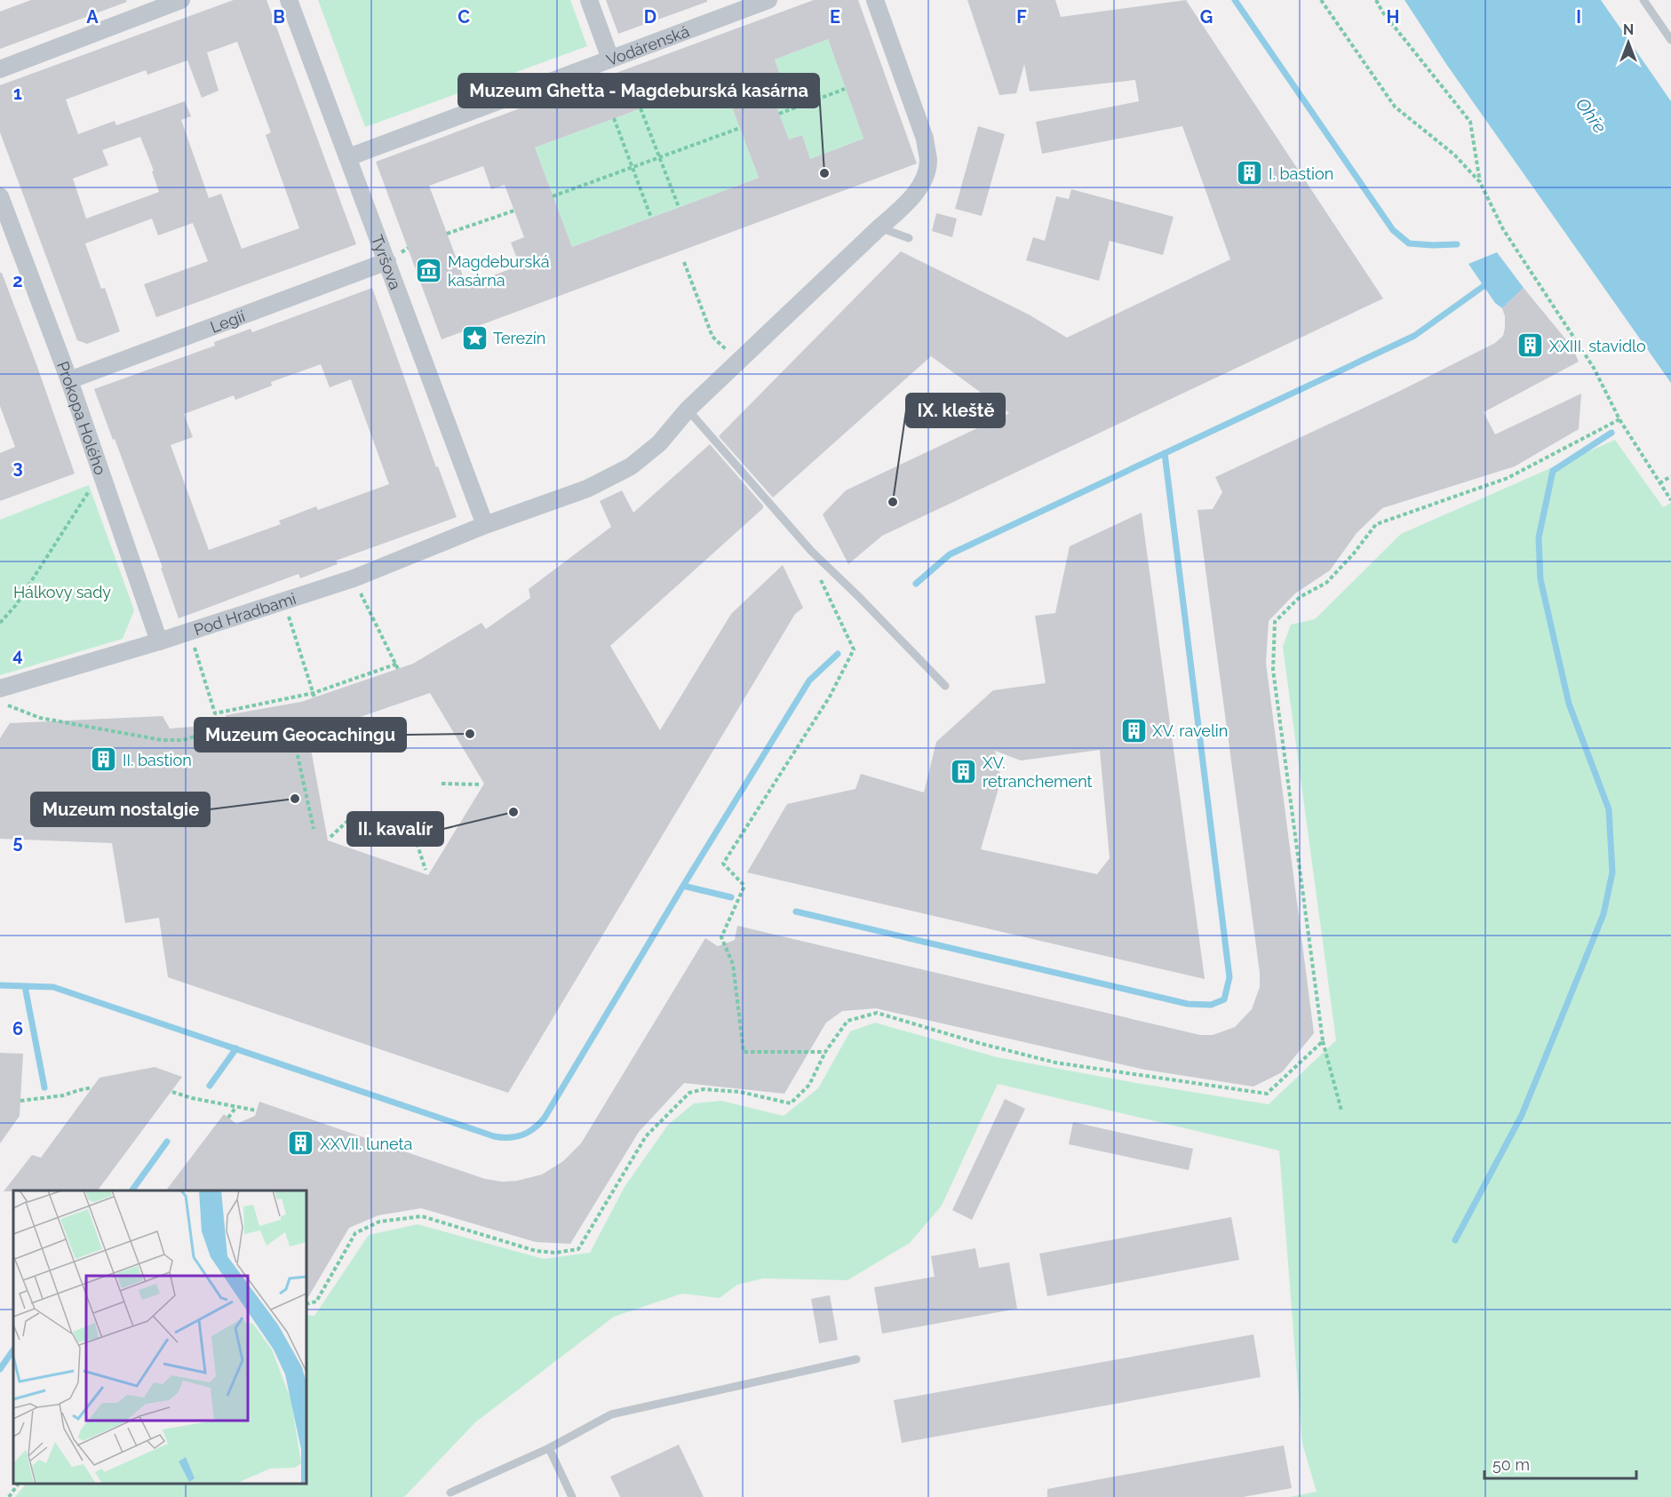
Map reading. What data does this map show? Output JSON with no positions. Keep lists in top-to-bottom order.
{
  "streets": {
    "street": [
      "Vodárenská",
      "Tyršova",
      "Legií",
      "Prokopa Holého",
      "Pod Hradbami"
    ]
  },
  "crossings": [
    ["Vodárenská", "Tyršova"],
    ["Tyršova", "Legií"],
    ["Tyršova", "Pod Hradbami"],
    ["Legií", "Prokopa Holého"],
    ["Prokopa Holého", "Pod Hradbami"]
  ],
  "water": ["Ohře"],
  "parks": ["Hálkovy sady"],
  "places": {
    "other": [
      "Muzeum Ghetta - Magdeburská kasárna",
      "IX. kleště",
      "Muzeum Geocachingu",
      "Muzeum nostalgie",
      "II. kavalír"
    ],
    "building": [
      "I. bastion",
      "XXIII. stavidlo",
      "XV. ravelin",
      "II. bastion",
      "XV. retranchement",
      "XXVII. luneta"
    ],
    "museum": ["Magdeburská kasárna"],
    "place": ["Terezín"]
  },
  "scale_bar": "50 m",
  "north": "top",
  "grid": {
    "columns": [
      "A",
      "B",
      "C",
      "D",
      "E",
      "F",
      "G",
      "H",
      "I"
    ],
    "rows": [
      "1",
      "2",
      "3",
      "4",
      "5",
      "6"
    ]
  }
}
